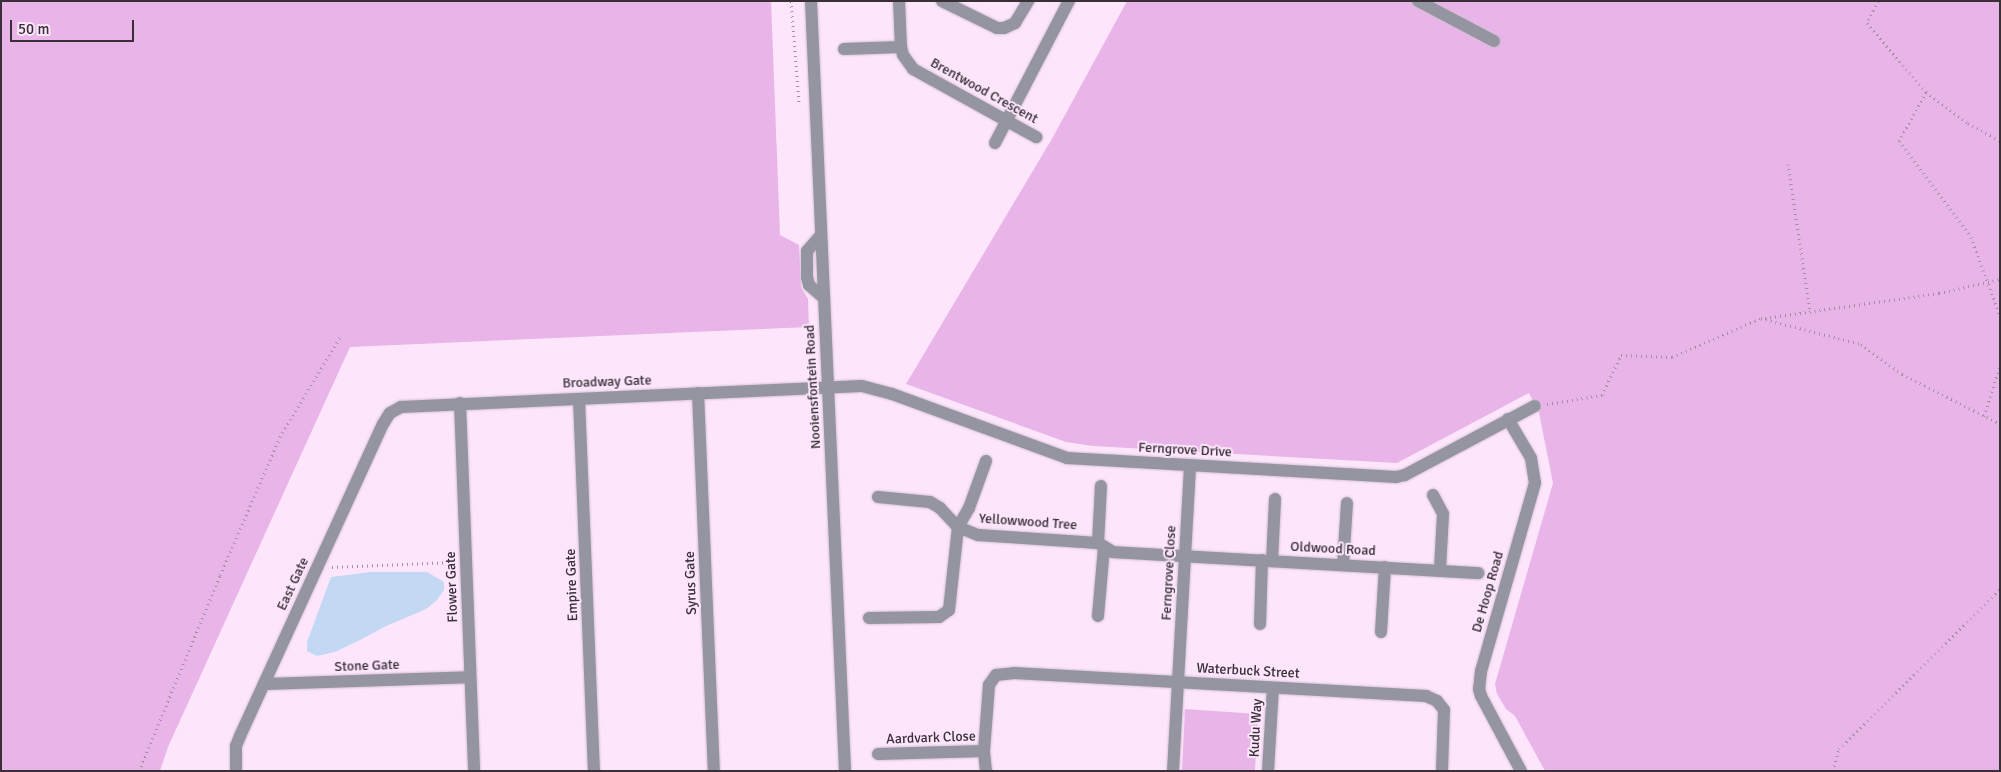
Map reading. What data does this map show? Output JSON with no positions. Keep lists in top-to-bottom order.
{
  "streets": {
    "street": [
      "Brentwood Crescent",
      "Broadway Gate",
      "Nooiensfontein Road",
      "Ferngrove Drive",
      "Yellowwood Tree",
      "Oldwood Road",
      "Ferngrove Close",
      "Syrus Gate",
      "East Gate",
      "Empire Gate",
      "Flower Gate",
      "De Hoop Road",
      "Stone Gate",
      "Waterbuck Street",
      "Kudu Way",
      "Aardvark Close"
    ]
  },
  "crossings": [
    ["Broadway Gate", "Nooiensfontein Road"],
    ["Broadway Gate", "Ferngrove Drive"],
    ["Broadway Gate", "Syrus Gate"],
    ["Broadway Gate", "East Gate"],
    ["Broadway Gate", "Empire Gate"],
    ["Broadway Gate", "Flower Gate"],
    ["Nooiensfontein Road", "Ferngrove Drive"],
    ["Ferngrove Drive", "Ferngrove Close"],
    ["Ferngrove Drive", "De Hoop Road"],
    ["Yellowwood Tree", "Oldwood Road"],
    ["Yellowwood Tree", "Ferngrove Close"],
    ["Oldwood Road", "Ferngrove Close"],
    ["Ferngrove Close", "Waterbuck Street"],
    ["East Gate", "Stone Gate"],
    ["Flower Gate", "Stone Gate"],
    ["Waterbuck Street", "Kudu Way"],
    ["Waterbuck Street", "Aardvark Close"]
  ],
  "scale_bar": "50 m"
}
